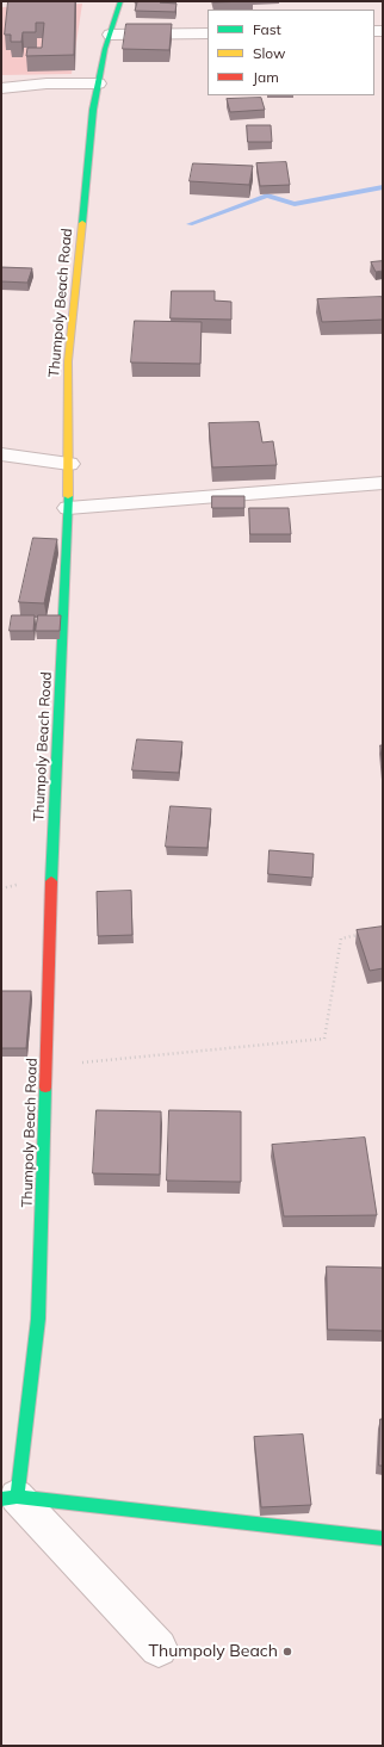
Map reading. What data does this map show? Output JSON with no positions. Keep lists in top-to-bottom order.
{
  "streets": {
    "main road": ["Thumpoly Beach Road"]
  },
  "places": ["Thumpoly Beach"],
  "legend": ["Fast", "Slow", "Jam"]
}
